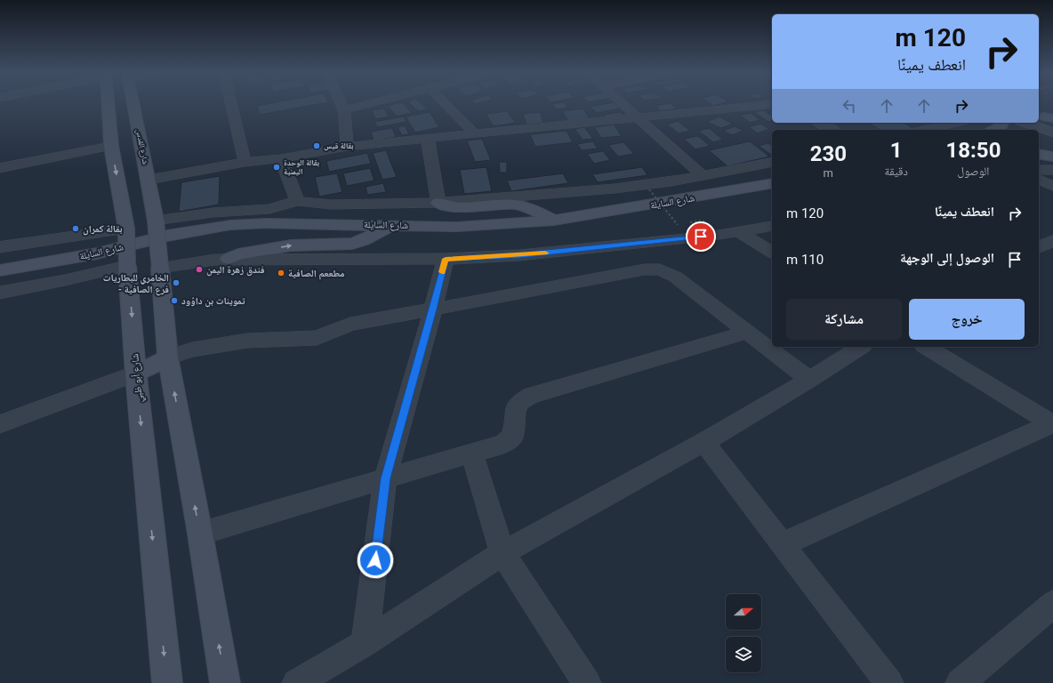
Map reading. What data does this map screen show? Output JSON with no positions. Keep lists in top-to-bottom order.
{
  "streets": {
    "main road": ["شارع القدس", "شارع السايلة", "شارع أبو ظبي"]
  },
  "places": [
    "بقالة قيس",
    "بقالة الوحدة اليمنية",
    "بقالة كمران",
    "فندق زهرة اليمن",
    "مطععم الصافية",
    "الخامري للبطاريات - فرع الصافية",
    "تموينات بن داؤود"
  ],
  "north": "right",
  "page": {
    "turn": ["120 m", "انعطف يمينًا"],
    "eta": [
      "18:50",
      "الوصول",
      "1",
      "دقيقة",
      "230",
      "m"
    ],
    "list": [
      {
        "name": "انعطف يمينًا",
        "value": "120 m"
      },
      {
        "name": "الوصول إلى الوجهة",
        "value": "110 m"
      }
    ],
    "buttons": ["خروج", "مشاركة"]
  }
}
